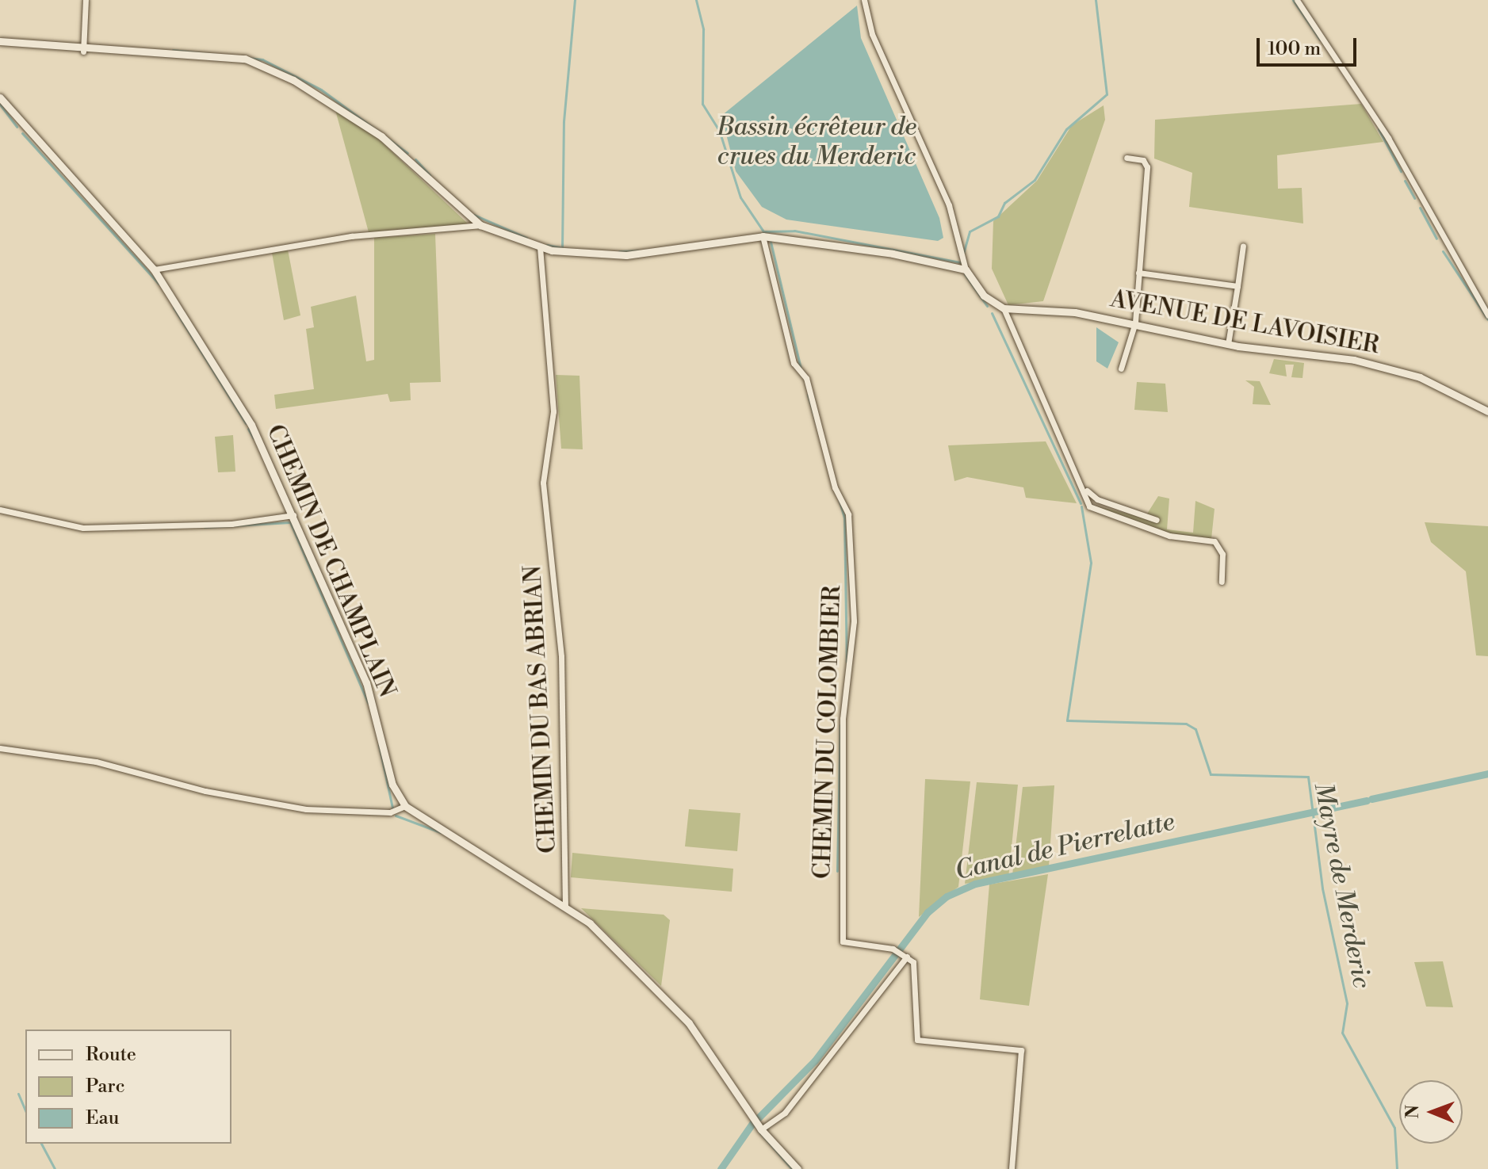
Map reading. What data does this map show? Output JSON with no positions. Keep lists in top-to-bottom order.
{
  "streets": {
    "street": [
      "AVENUE DE LAVOISIER",
      "CHEMIN DE CHAMPLAIN",
      "CHEMIN DU BAS ABRIAN",
      "CHEMIN DU COLOMBIER"
    ]
  },
  "water": ["Bassin écrêteur de crues du Merderic", "Canal de Pierrelatte", "Mayre de Merderic"],
  "legend": ["Route", "Parc", "Eau"],
  "scale_bar": "100 m",
  "north": "left"
}
